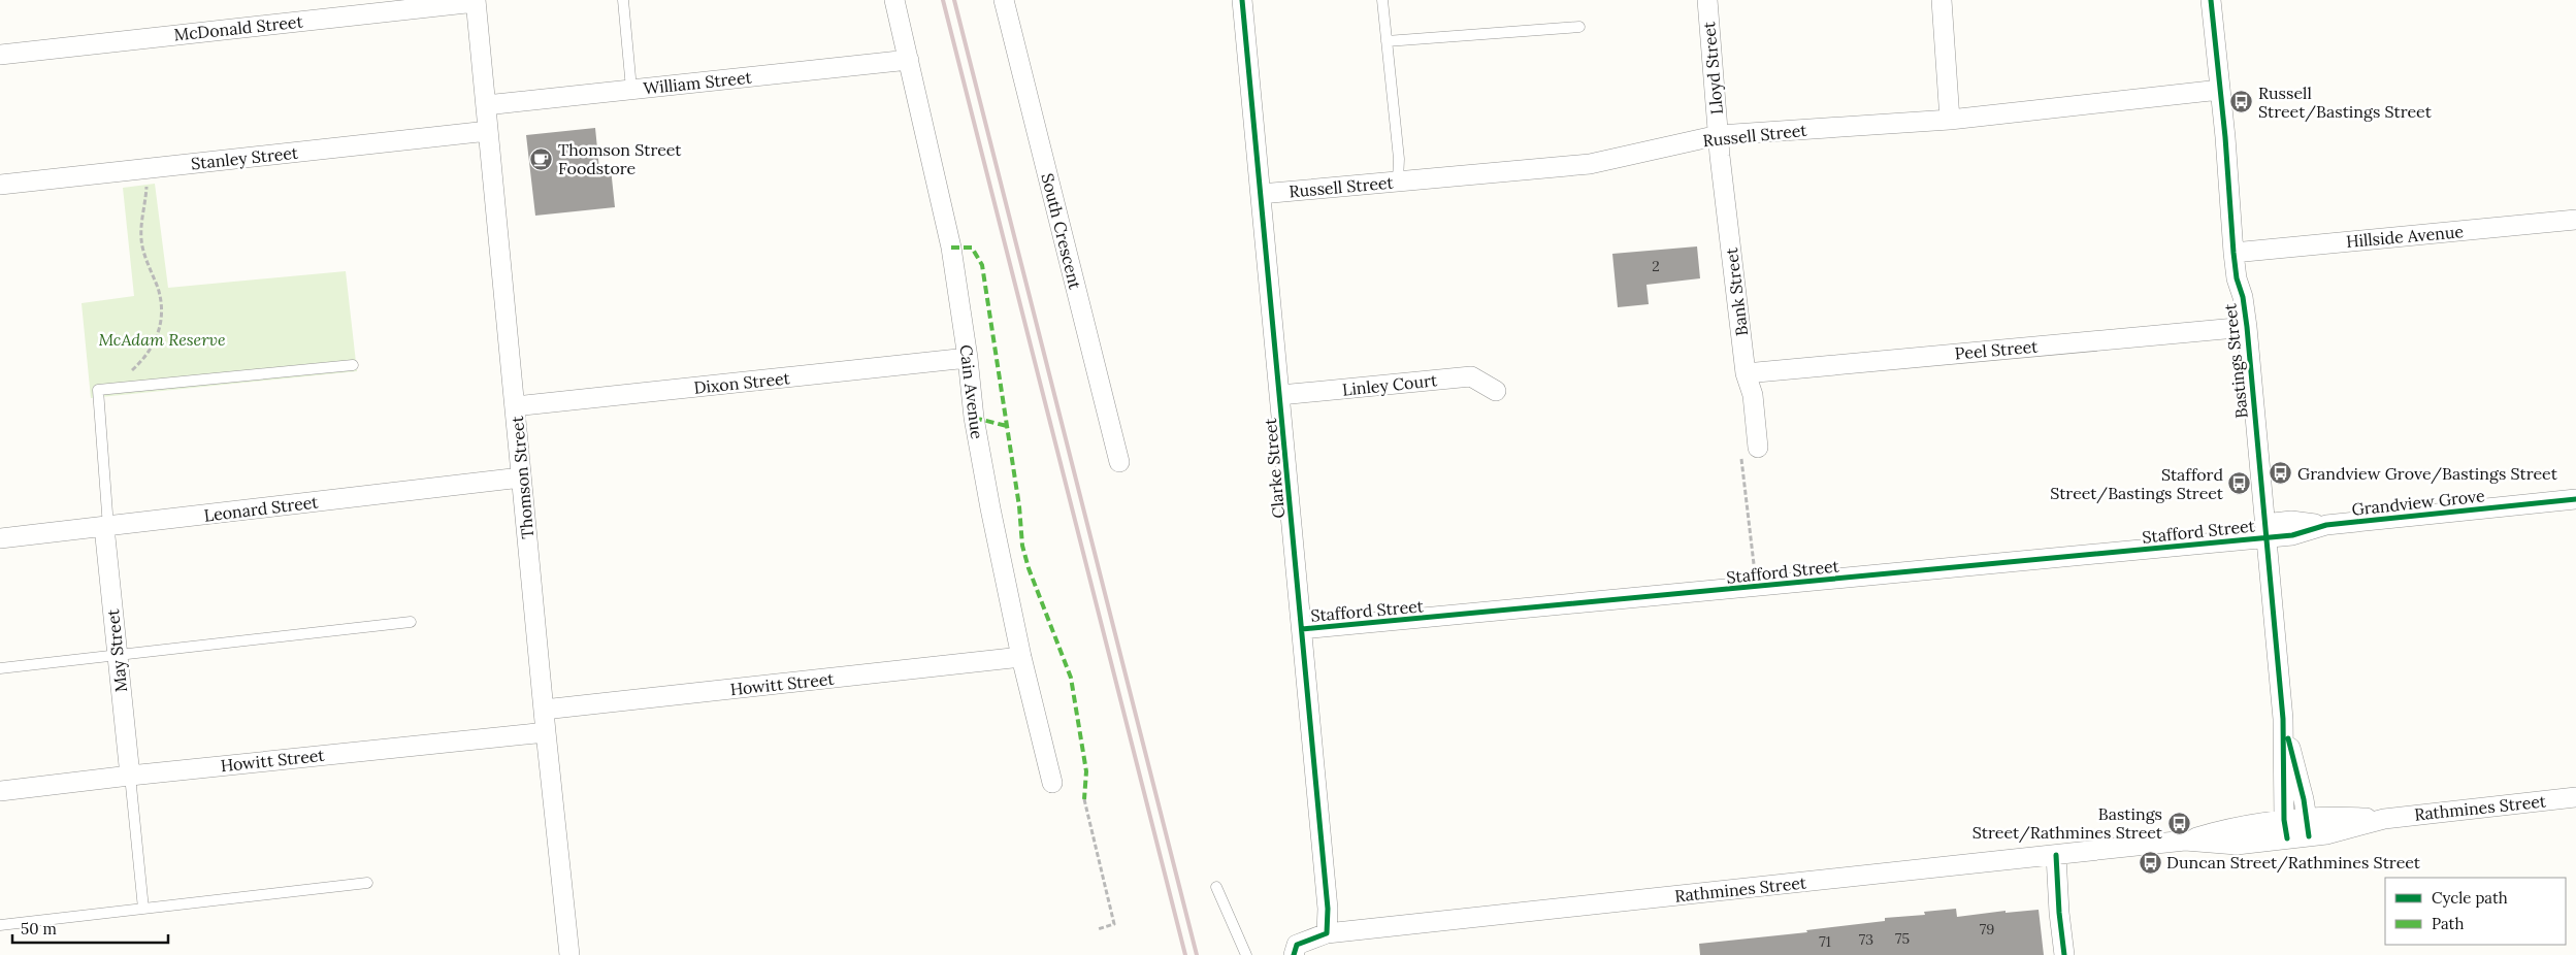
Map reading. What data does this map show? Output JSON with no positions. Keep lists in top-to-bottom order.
{
  "streets": {
    "street": [
      "McDonald Street",
      "Lloyd Street",
      "William Street",
      "Russell Street",
      "Stanley Street",
      "South Crescent",
      "Hillside Avenue",
      "Bank Street",
      "Peel Street",
      "Bastings Street",
      "Dixon Street",
      "Linley Court",
      "Cain Avenue",
      "Clarke Street",
      "Thomson Street",
      "Grandview Grove",
      "Leonard Street",
      "Stafford Street",
      "May Street",
      "Howitt Street",
      "Rathmines Street"
    ]
  },
  "crossings": [
    ["McDonald Street", "Thomson Street"],
    ["Lloyd Street", "Russell Street"],
    ["Lloyd Street", "Bank Street"],
    ["William Street", "Cain Avenue"],
    ["William Street", "Thomson Street"],
    ["Russell Street", "Bank Street"],
    ["Russell Street", "Bastings Street"],
    ["Russell Street", "Clarke Street"],
    ["Stanley Street", "Thomson Street"],
    ["Hillside Avenue", "Bastings Street"],
    ["Bank Street", "Peel Street"],
    ["Peel Street", "Bastings Street"],
    ["Bastings Street", "Grandview Grove"],
    ["Bastings Street", "Stafford Street"],
    ["Bastings Street", "Rathmines Street"],
    ["Dixon Street", "Cain Avenue"],
    ["Dixon Street", "Thomson Street"],
    ["Linley Court", "Clarke Street"],
    ["Cain Avenue", "Howitt Street"],
    ["Clarke Street", "Stafford Street"],
    ["Clarke Street", "Rathmines Street"],
    ["Thomson Street", "Leonard Street"],
    ["Thomson Street", "Howitt Street"],
    ["Grandview Grove", "Stafford Street"],
    ["Leonard Street", "May Street"],
    ["May Street", "Howitt Street"]
  ],
  "parks": ["McAdam Reserve"],
  "places": {
    "bus stop": [
      "Russell Street/Bastings Street",
      "Grandview Grove/Bastings Street",
      "Stafford Street/Bastings Street",
      "Bastings Street/Rathmines Street",
      "Duncan Street/Rathmines Street"
    ],
    "cafe": ["Thomson Street Foodstore"]
  },
  "house_numbers": [
    "2",
    "79",
    "75",
    "73",
    "71"
  ],
  "legend": ["Cycle path", "Path"],
  "scale_bar": "50 m"
}
